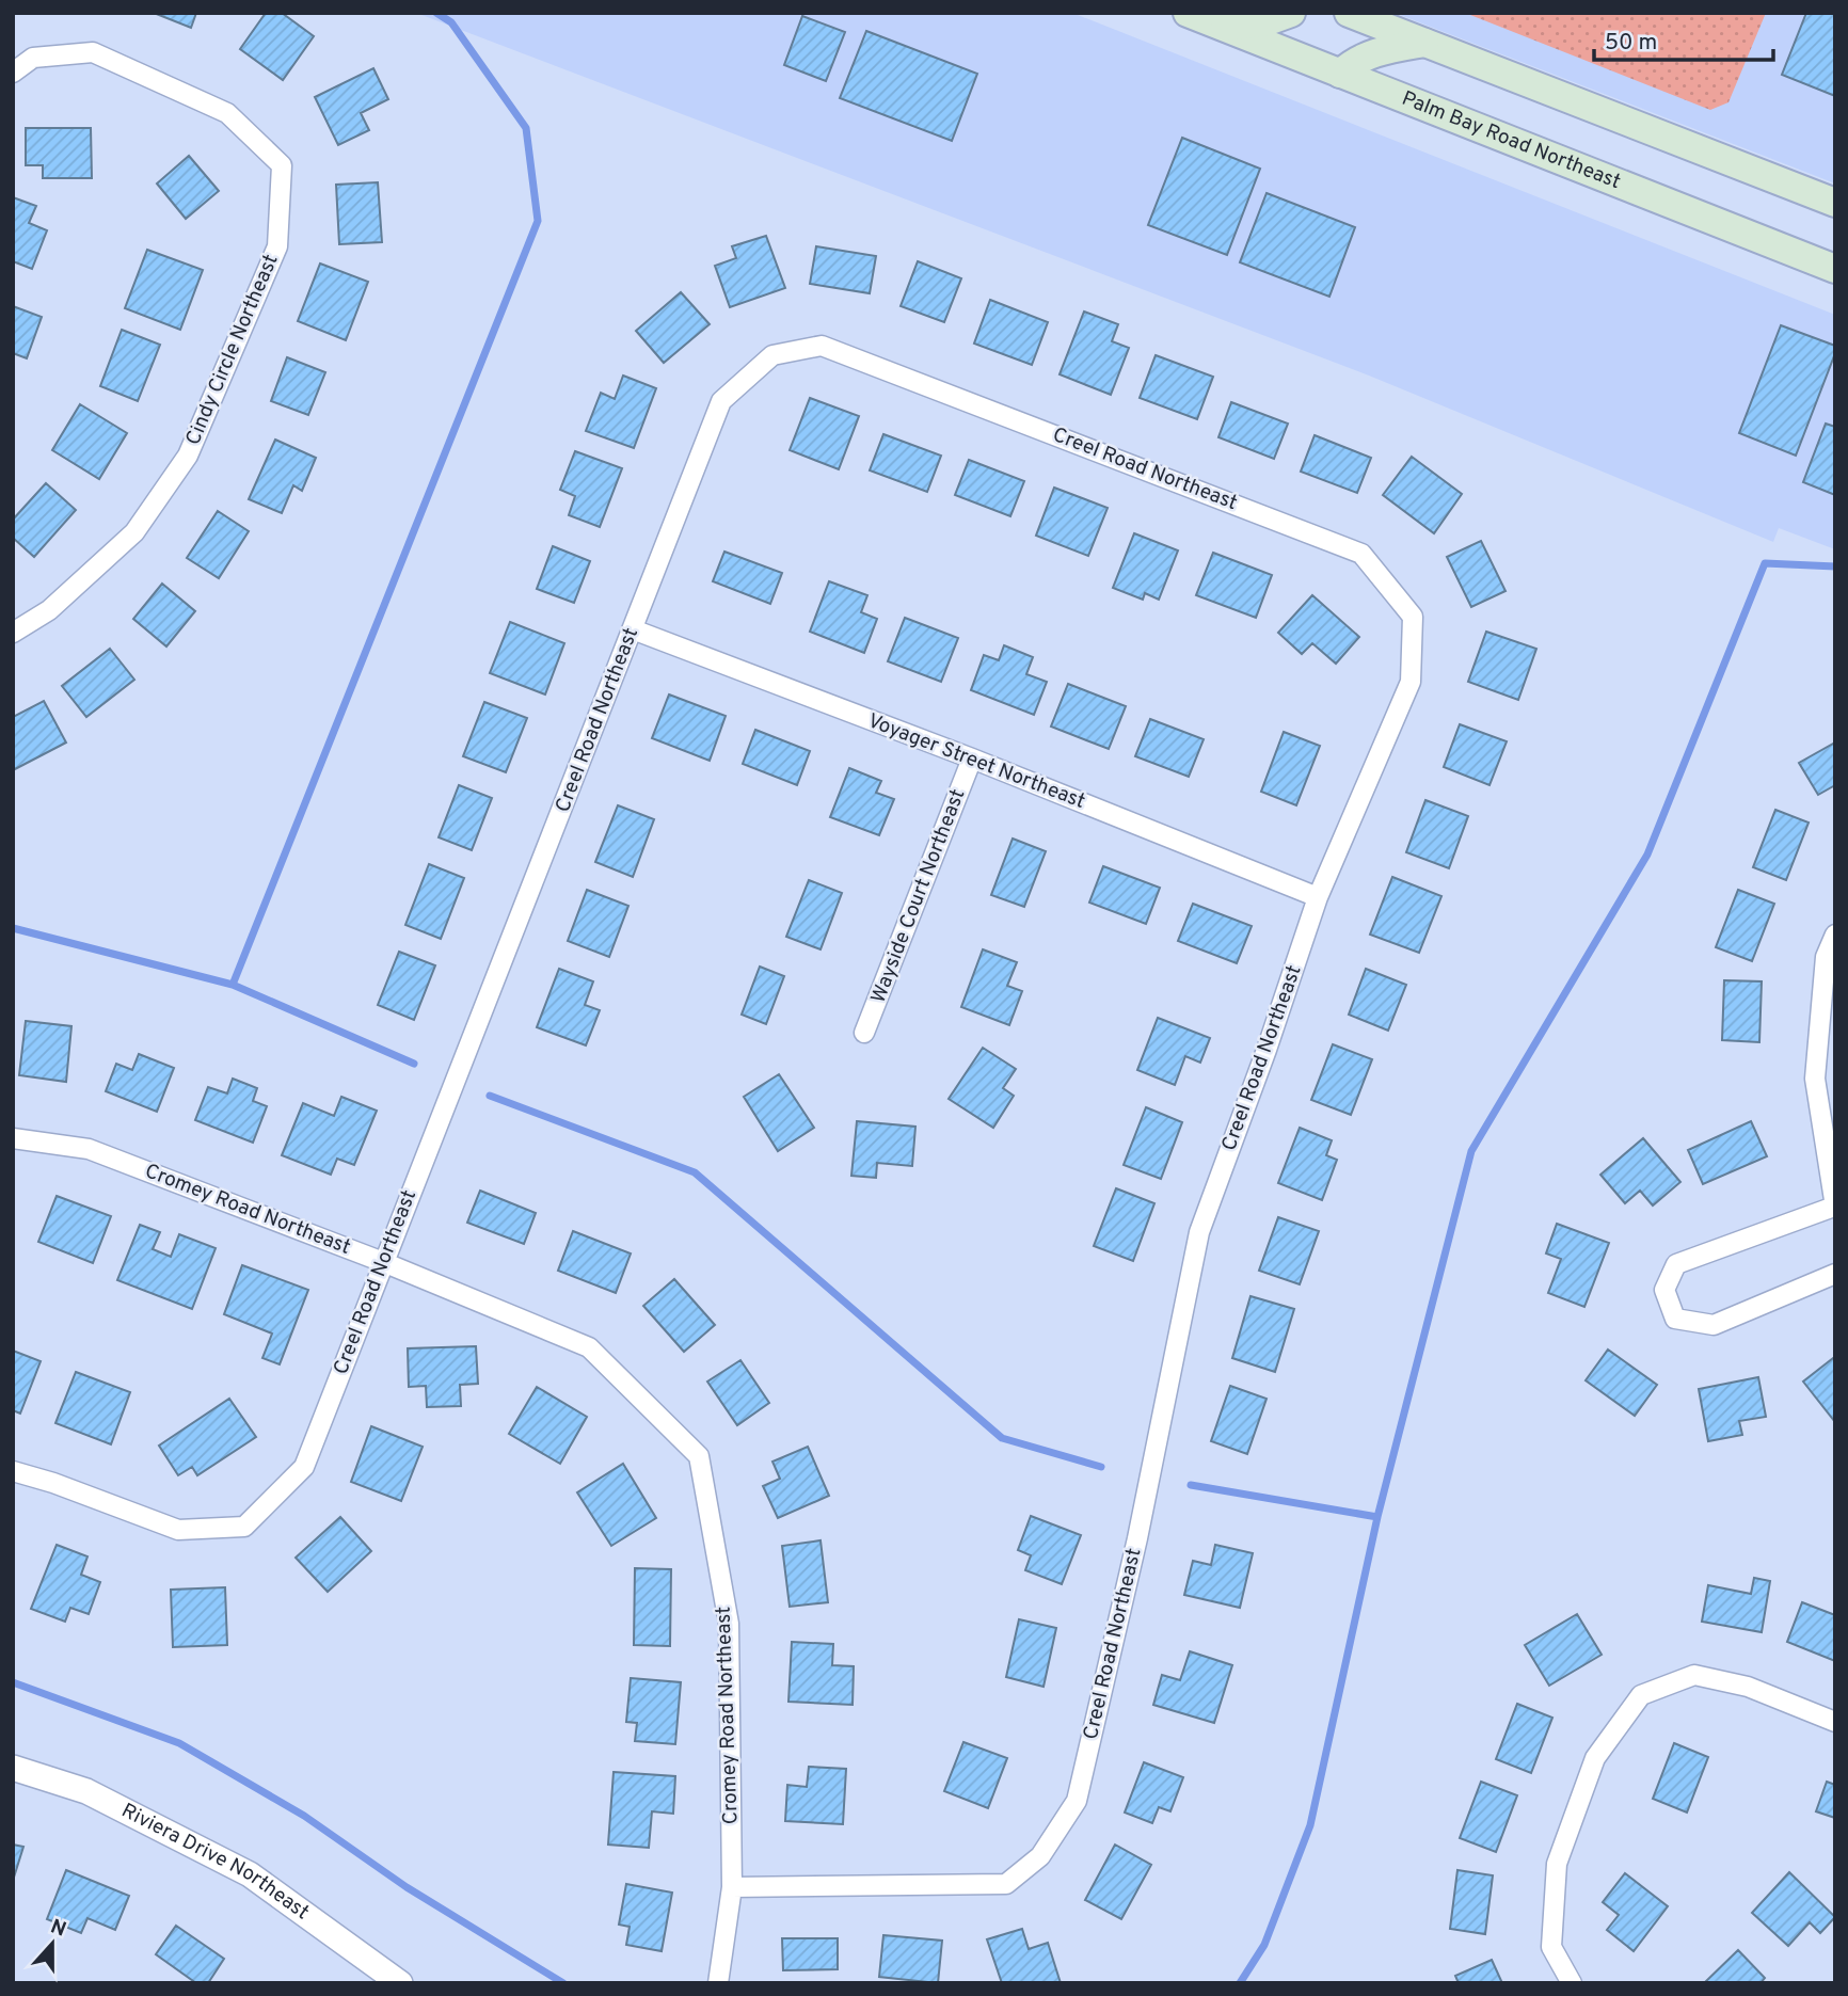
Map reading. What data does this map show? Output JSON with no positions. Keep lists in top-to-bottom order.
{
  "streets": {
    "main road": ["Palm Bay Road Northeast"],
    "street": [
      "Cindy Circle Northeast",
      "Creel Road Northeast",
      "Voyager Street Northeast",
      "Wayside Court Northeast",
      "Cromey Road Northeast",
      "Riviera Drive Northeast"
    ]
  },
  "crossings": [
    ["Creel Road Northeast", "Voyager Street Northeast"],
    ["Creel Road Northeast", "Cromey Road Northeast"],
    ["Voyager Street Northeast", "Wayside Court Northeast"]
  ],
  "scale_bar": "50 m",
  "north": "top"
}
